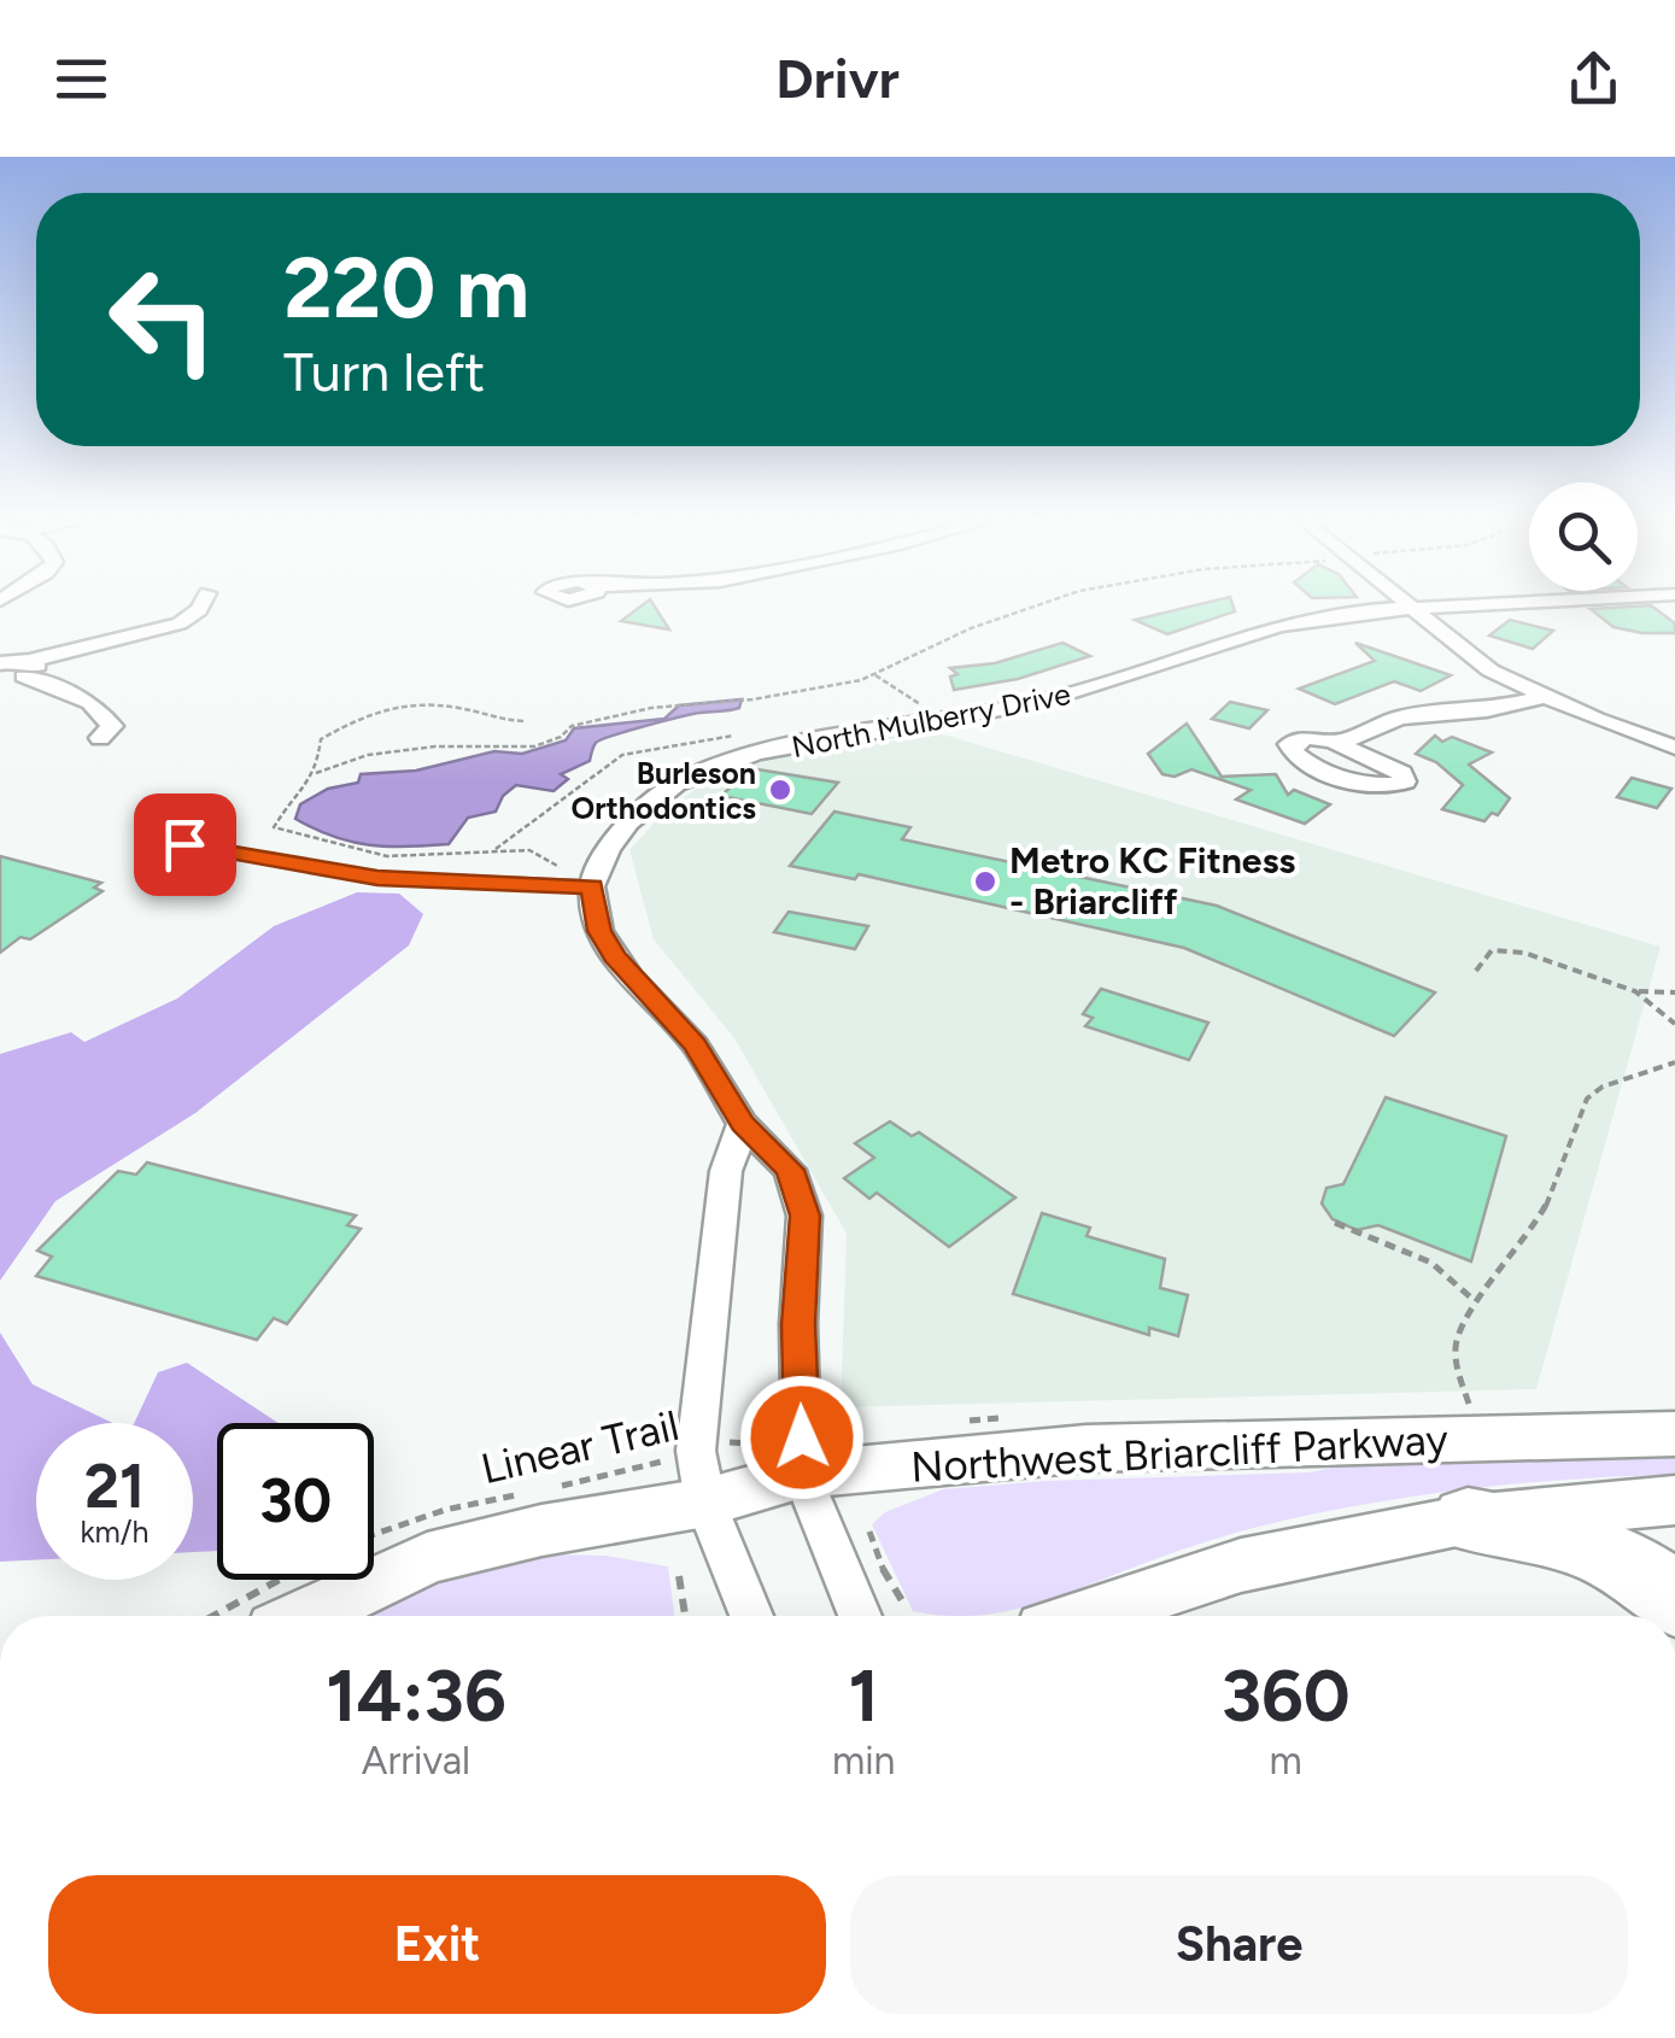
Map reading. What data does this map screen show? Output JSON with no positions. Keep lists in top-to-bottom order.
{
  "streets": {
    "main road": ["Northwest Briarcliff Parkway"],
    "street": ["North Mulberry Drive"],
    "path": ["Linear Trail"]
  },
  "crossings": [
    ["Linear Trail", "Northwest Briarcliff Parkway"]
  ],
  "places": ["Burleson Orthodontics", "Metro KC Fitness - Briarcliff"],
  "page": {
    "header": "Drivr",
    "turn": ["220 m", "Turn left"],
    "speed": "21 km/h",
    "limit": "30",
    "eta": [
      "14:36",
      "Arrival",
      "1",
      "min",
      "360",
      "m"
    ],
    "buttons": ["Exit", "Share"]
  }
}
